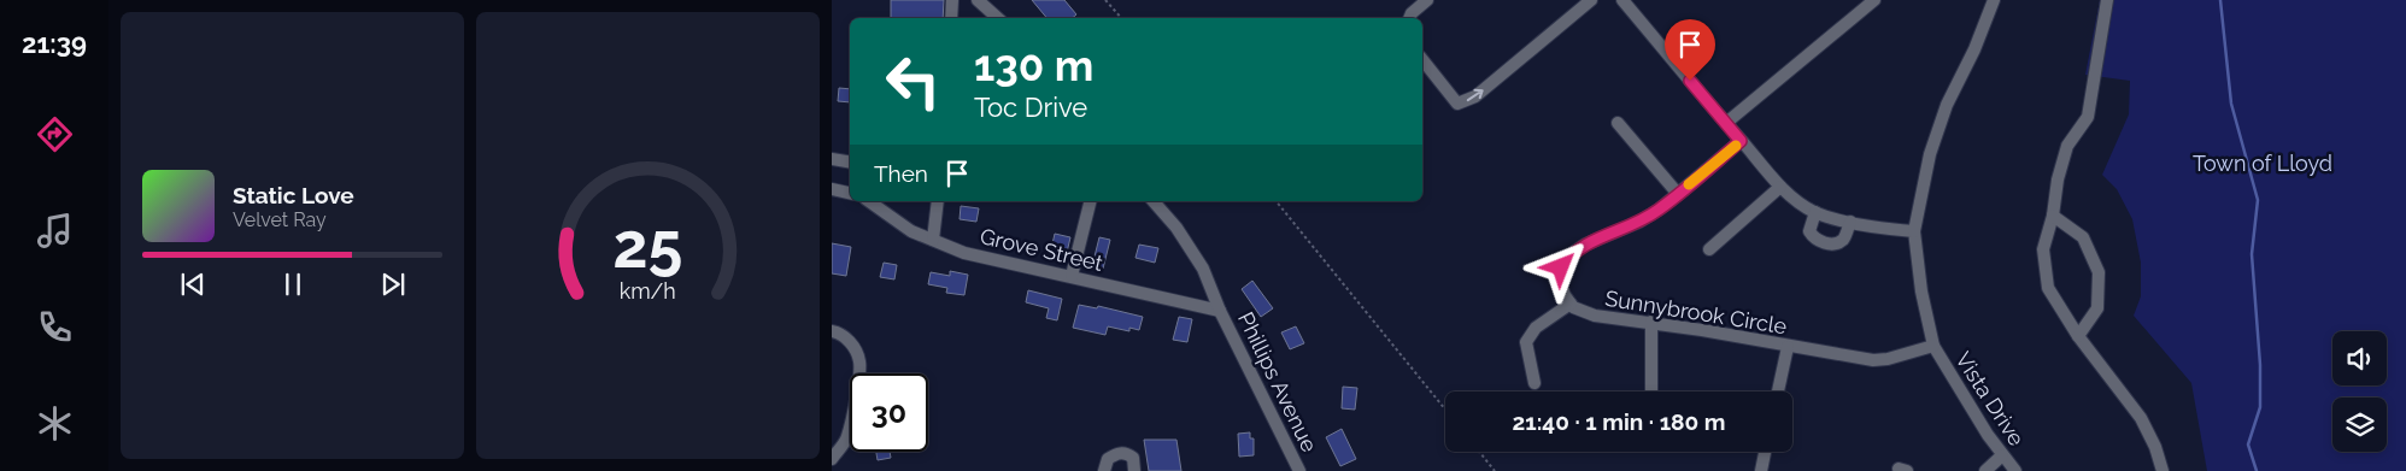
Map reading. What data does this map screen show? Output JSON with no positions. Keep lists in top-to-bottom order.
{
  "streets": {
    "street": [
      "Grove Street",
      "Sunnybrook Circle",
      "Phillips Avenue",
      "Vista Drive"
    ]
  },
  "crossings": [
    ["Grove Street", "Phillips Avenue"],
    ["Sunnybrook Circle", "Vista Drive"]
  ],
  "parks": ["Town of Lloyd"],
  "page": {
    "tabs": "21:39",
    "turn": ["130 m", "Toc Drive"],
    "then": "Then",
    "song": ["Static Love", "Velvet Ray"],
    "limit": "30",
    "trip": "21:40 · 1 min · 180 m",
    "gauge": ["25", "km/h"]
  }
}
